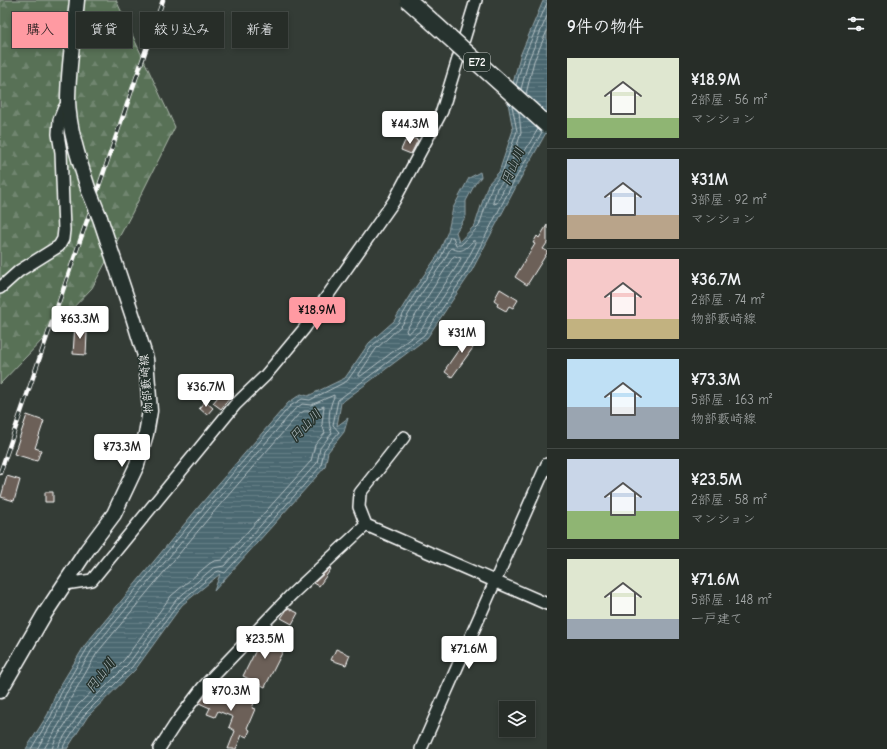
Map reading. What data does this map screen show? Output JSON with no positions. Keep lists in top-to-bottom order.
{
  "streets": {
    "highway": ["E72"],
    "main road": ["物部藪崎線"]
  },
  "water": ["円山川"],
  "page": {
    "heading": "9件の物件",
    "chip": [
      "購入",
      "賃貸",
      "絞り込み",
      "新着"
    ],
    "list": [
      {
        "name": "¥18.9M",
        "note": "2部屋 · 56 m² · マンション"
      },
      {
        "name": "¥31M",
        "note": "3部屋 · 92 m² · マンション"
      },
      {
        "name": "¥36.7M",
        "note": "2部屋 · 74 m² · 物部藪崎線"
      },
      {
        "name": "¥73.3M",
        "note": "5部屋 · 163 m² · 物部藪崎線"
      },
      {
        "name": "¥23.5M",
        "note": "2部屋 · 58 m² · マンション"
      },
      {
        "name": "¥71.6M",
        "note": "5部屋 · 148 m² · 一戸建て"
      }
    ],
    "price": [
      "¥44.3M",
      "¥18.9M",
      "¥63.3M",
      "¥31M",
      "¥36.7M",
      "¥73.3M",
      "¥23.5M",
      "¥71.6M",
      "¥70.3M"
    ]
  }
}
